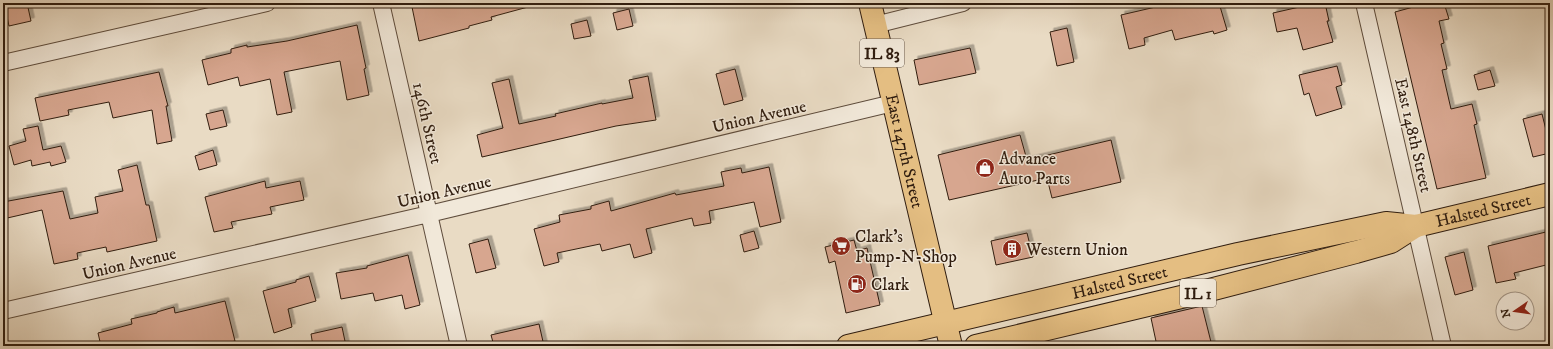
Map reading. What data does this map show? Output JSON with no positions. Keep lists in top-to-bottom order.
{
  "streets": {
    "main road": [
      "IL 83",
      "East 147th Street",
      "Halsted Street",
      "IL 1"
    ],
    "street": ["Union Avenue", "146th Street", "East 148th Street"]
  },
  "crossings": [
    ["Union Avenue", "146th Street"],
    ["Union Avenue", "East 147th Street"],
    ["East 148th Street", "Halsted Street"],
    ["East 147th Street", "Halsted Street"]
  ],
  "places": {
    "shop": ["Advance Auto Parts"],
    "supermarket": ["Clark's Pump-N-Shop"],
    "building": ["Western Union"],
    "fuel station": ["Clark"]
  },
  "north": "left"
}
